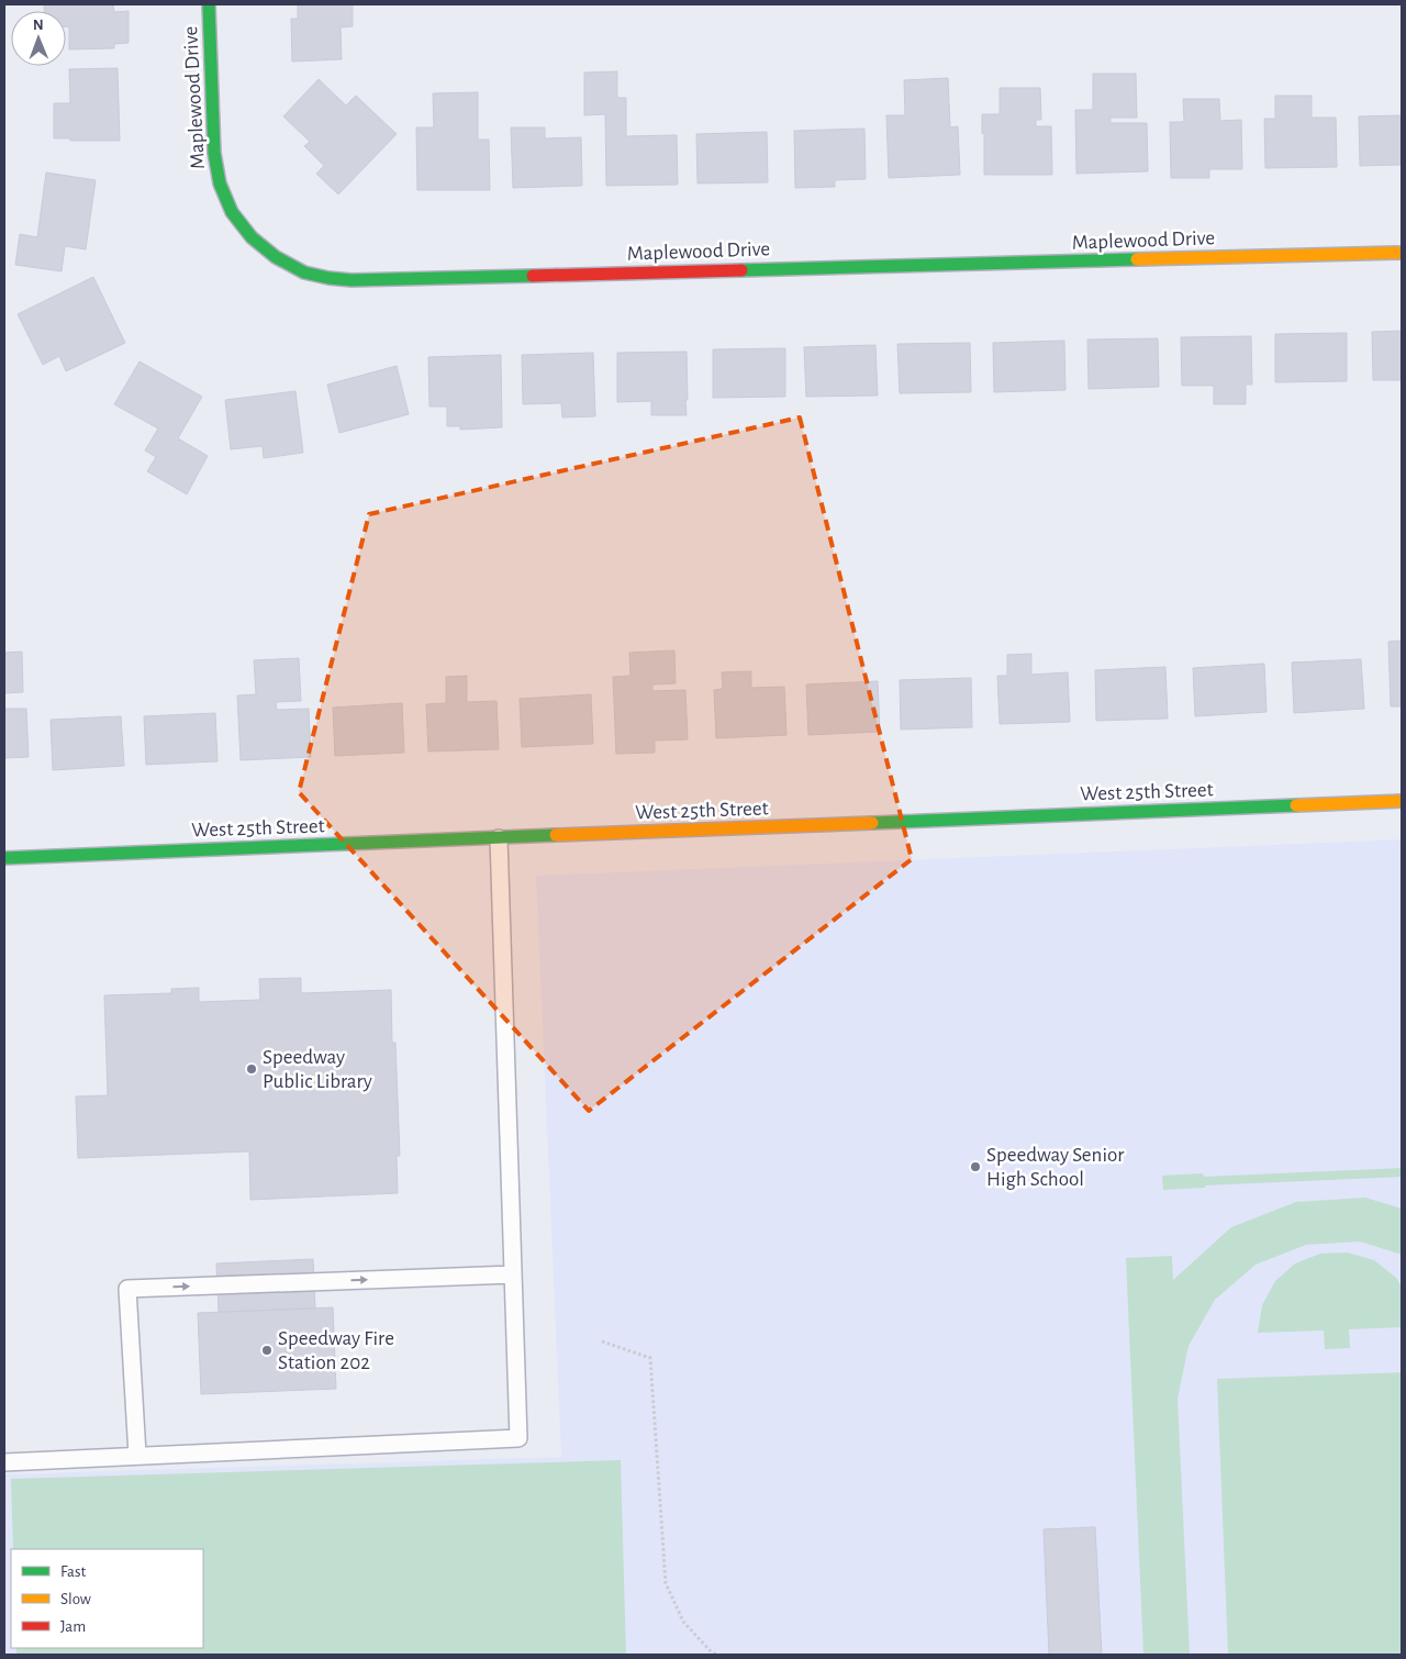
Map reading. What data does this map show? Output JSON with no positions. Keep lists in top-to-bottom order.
{
  "streets": {
    "street": ["Maplewood Drive", "West 25th Street"]
  },
  "places": ["Speedway Public Library", "Speedway Senior High School", "Speedway Fire Station 202"],
  "legend": ["Fast", "Slow", "Jam"],
  "north": "top"
}
